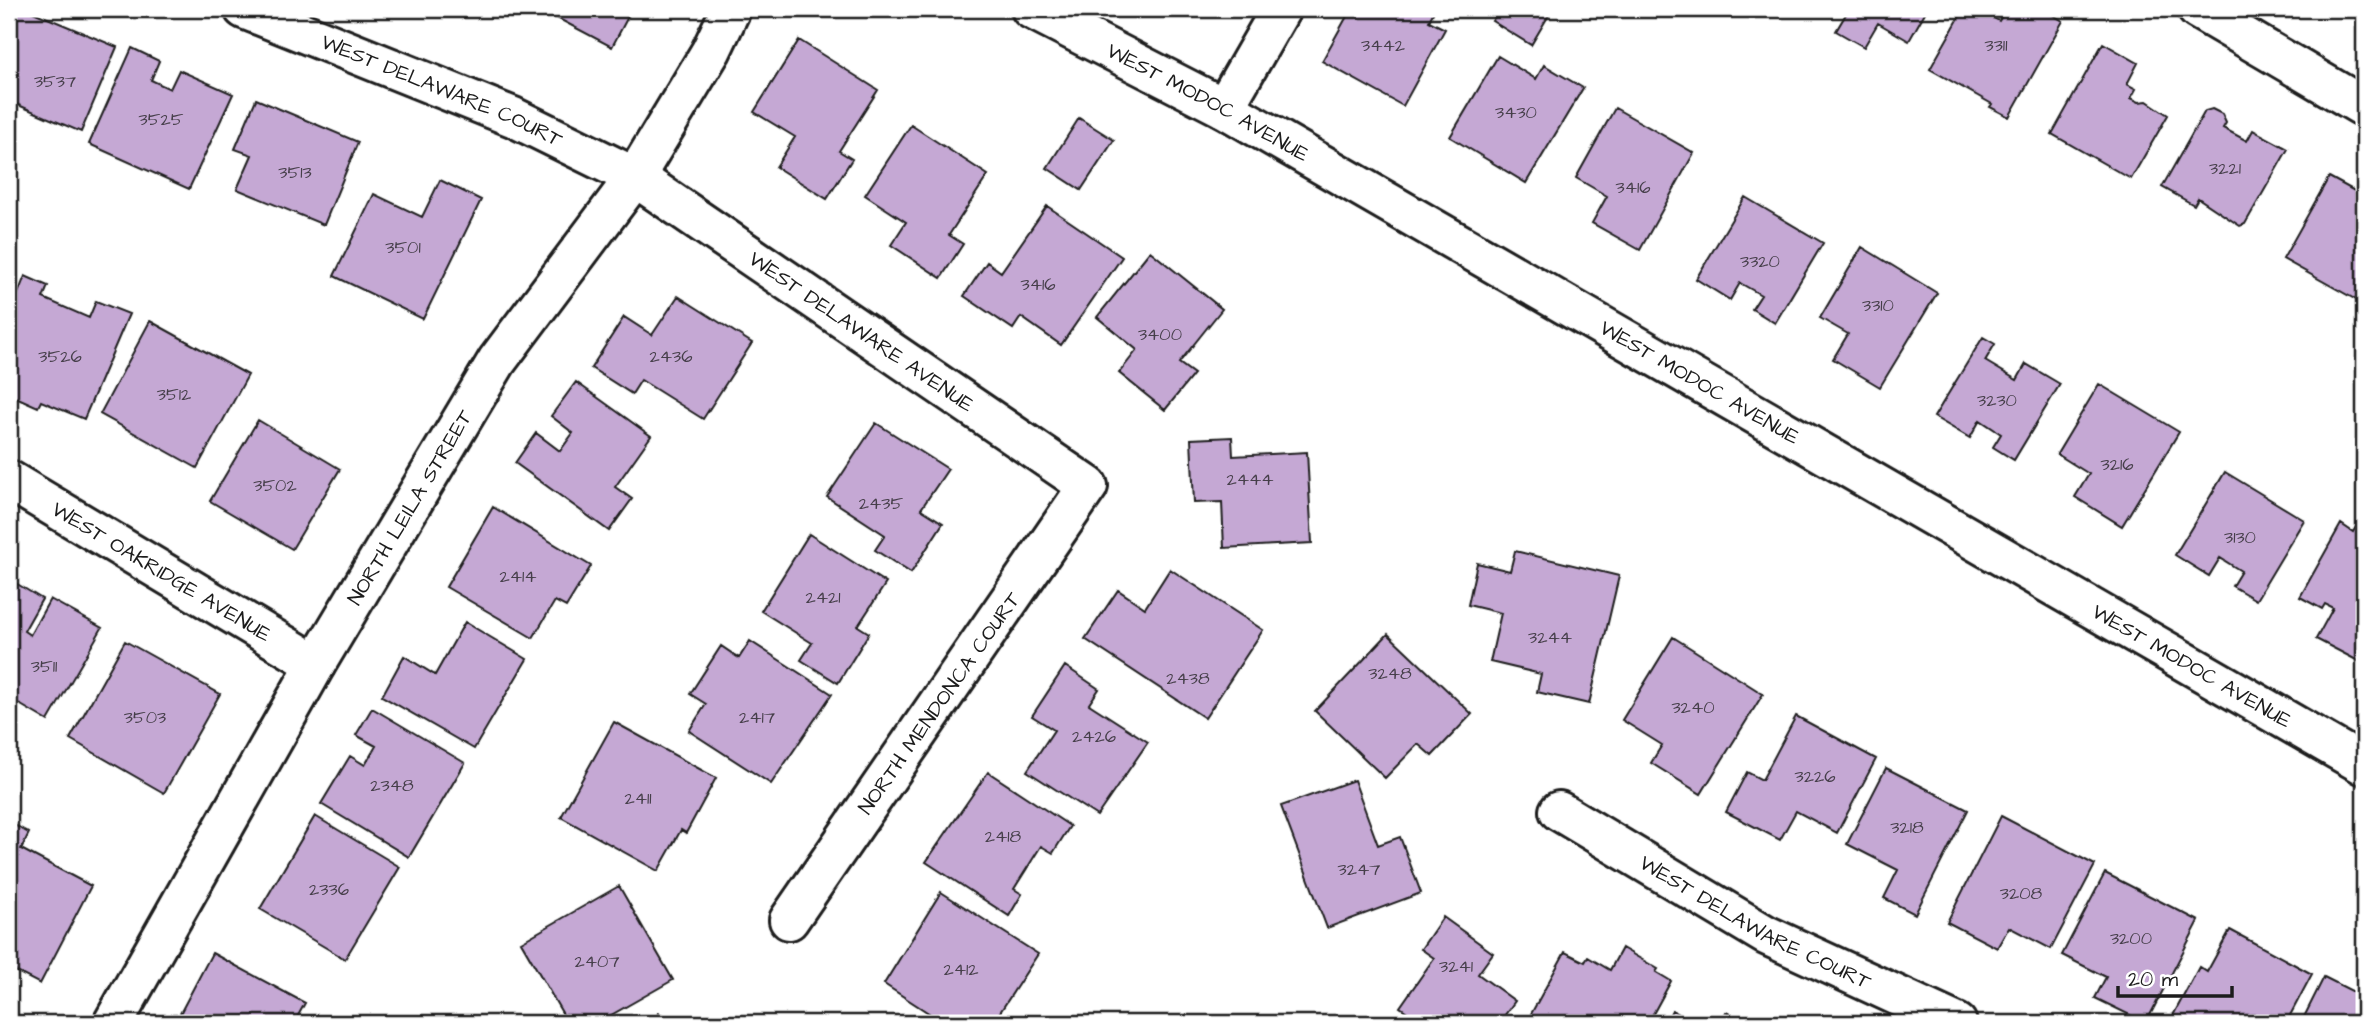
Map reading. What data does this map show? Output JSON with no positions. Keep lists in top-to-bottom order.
{
  "streets": {
    "street": [
      "WEST DELAWARE COURT",
      "WEST MODOC AVENUE",
      "WEST DELAWARE AVENUE",
      "NORTH LEILA STREET",
      "WEST OAKRIDGE AVENUE",
      "NORTH MENDONCA COURT"
    ]
  },
  "crossings": [
    ["WEST DELAWARE COURT", "WEST DELAWARE AVENUE"],
    ["WEST DELAWARE COURT", "NORTH LEILA STREET"],
    ["WEST DELAWARE AVENUE", "NORTH LEILA STREET"],
    ["WEST DELAWARE AVENUE", "NORTH MENDONCA COURT"],
    ["NORTH LEILA STREET", "WEST OAKRIDGE AVENUE"]
  ],
  "house_numbers": [
    "3442",
    "3311",
    "3537",
    "3430",
    "3525",
    "3221",
    "3513",
    "3416",
    "3501",
    "3320",
    "3416",
    "3310",
    "3400",
    "3526",
    "2436",
    "3512",
    "3230",
    "3216",
    "2444",
    "3502",
    "2435",
    "3130",
    "2414",
    "2421",
    "3244",
    "3511",
    "3248",
    "2438",
    "3240",
    "3503",
    "2417",
    "2426",
    "3226",
    "2348",
    "2411",
    "3218",
    "2418",
    "3247",
    "2336",
    "3208",
    "3200",
    "2407",
    "3241",
    "2412"
  ],
  "scale_bar": "20 m"
}
